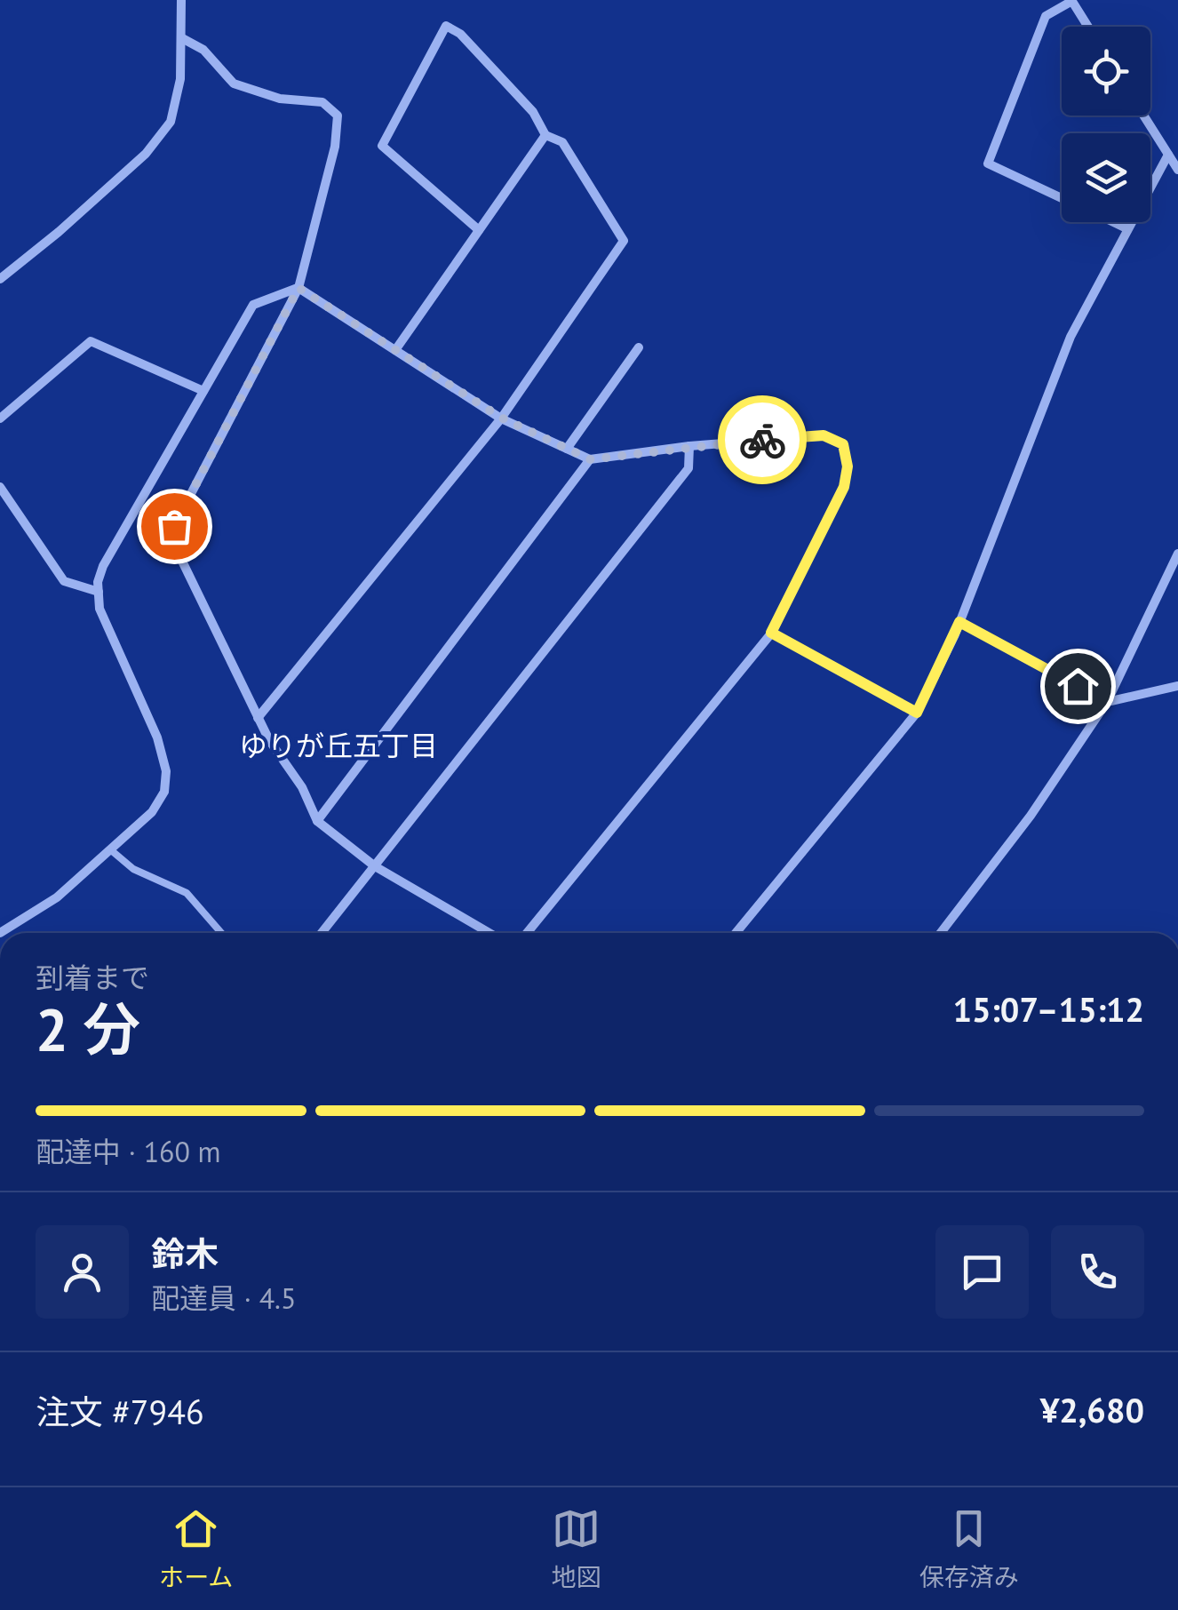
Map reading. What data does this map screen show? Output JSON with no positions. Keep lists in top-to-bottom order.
{
  "districts": ["ゆりが丘五丁目"],
  "page": {
    "heading": ["2 分", "到着まで", "15:07–15:12"],
    "panel": [
      "鈴木",
      "配達員 · 4.5",
      "注文 #7946",
      "¥2,680"
    ],
    "bar": "配達中 · 160 m",
    "tabs": ["ホーム", "地図", "保存済み"]
  }
}
